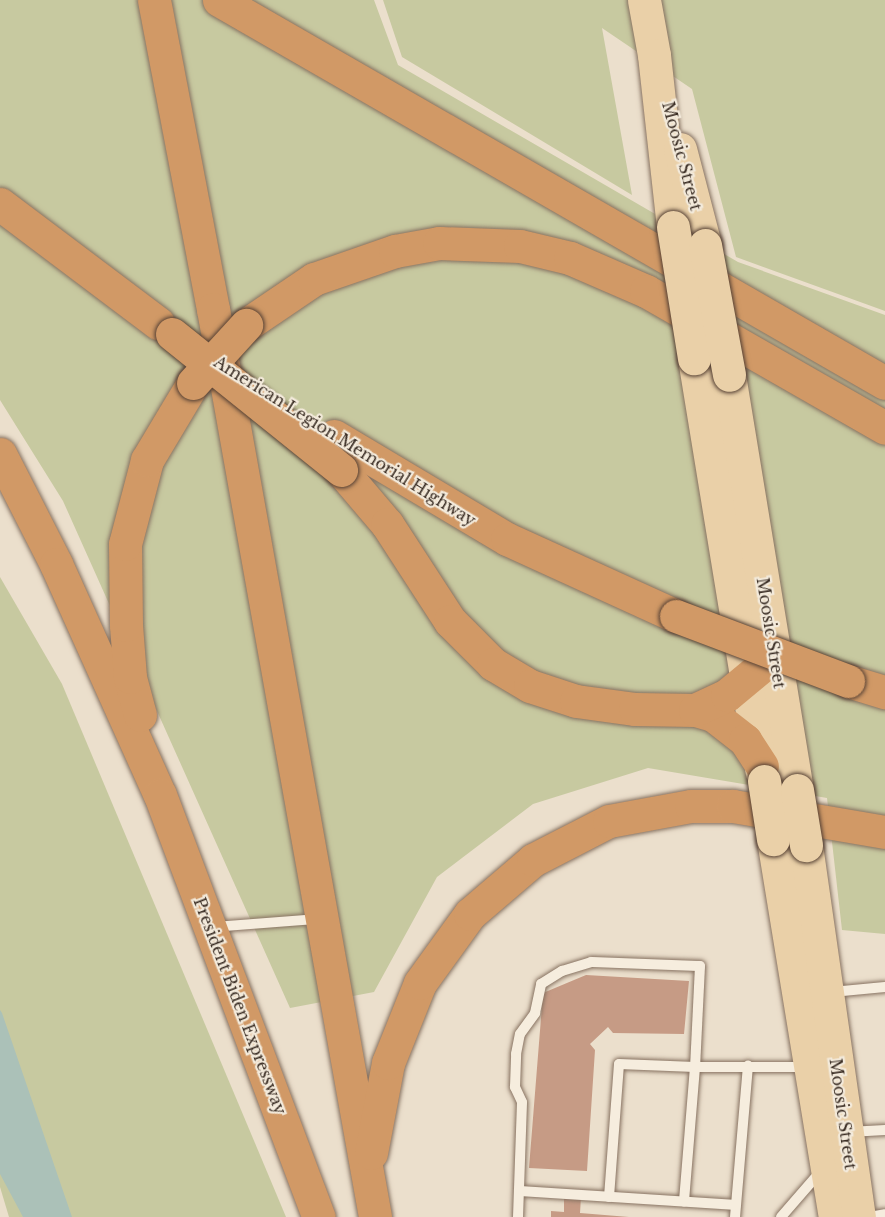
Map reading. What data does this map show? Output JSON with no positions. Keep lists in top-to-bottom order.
{
  "streets": {
    "highway": ["American Legion Memorial Highway", "President Biden Expressway"],
    "main road": ["Moosic Street"]
  }
}
